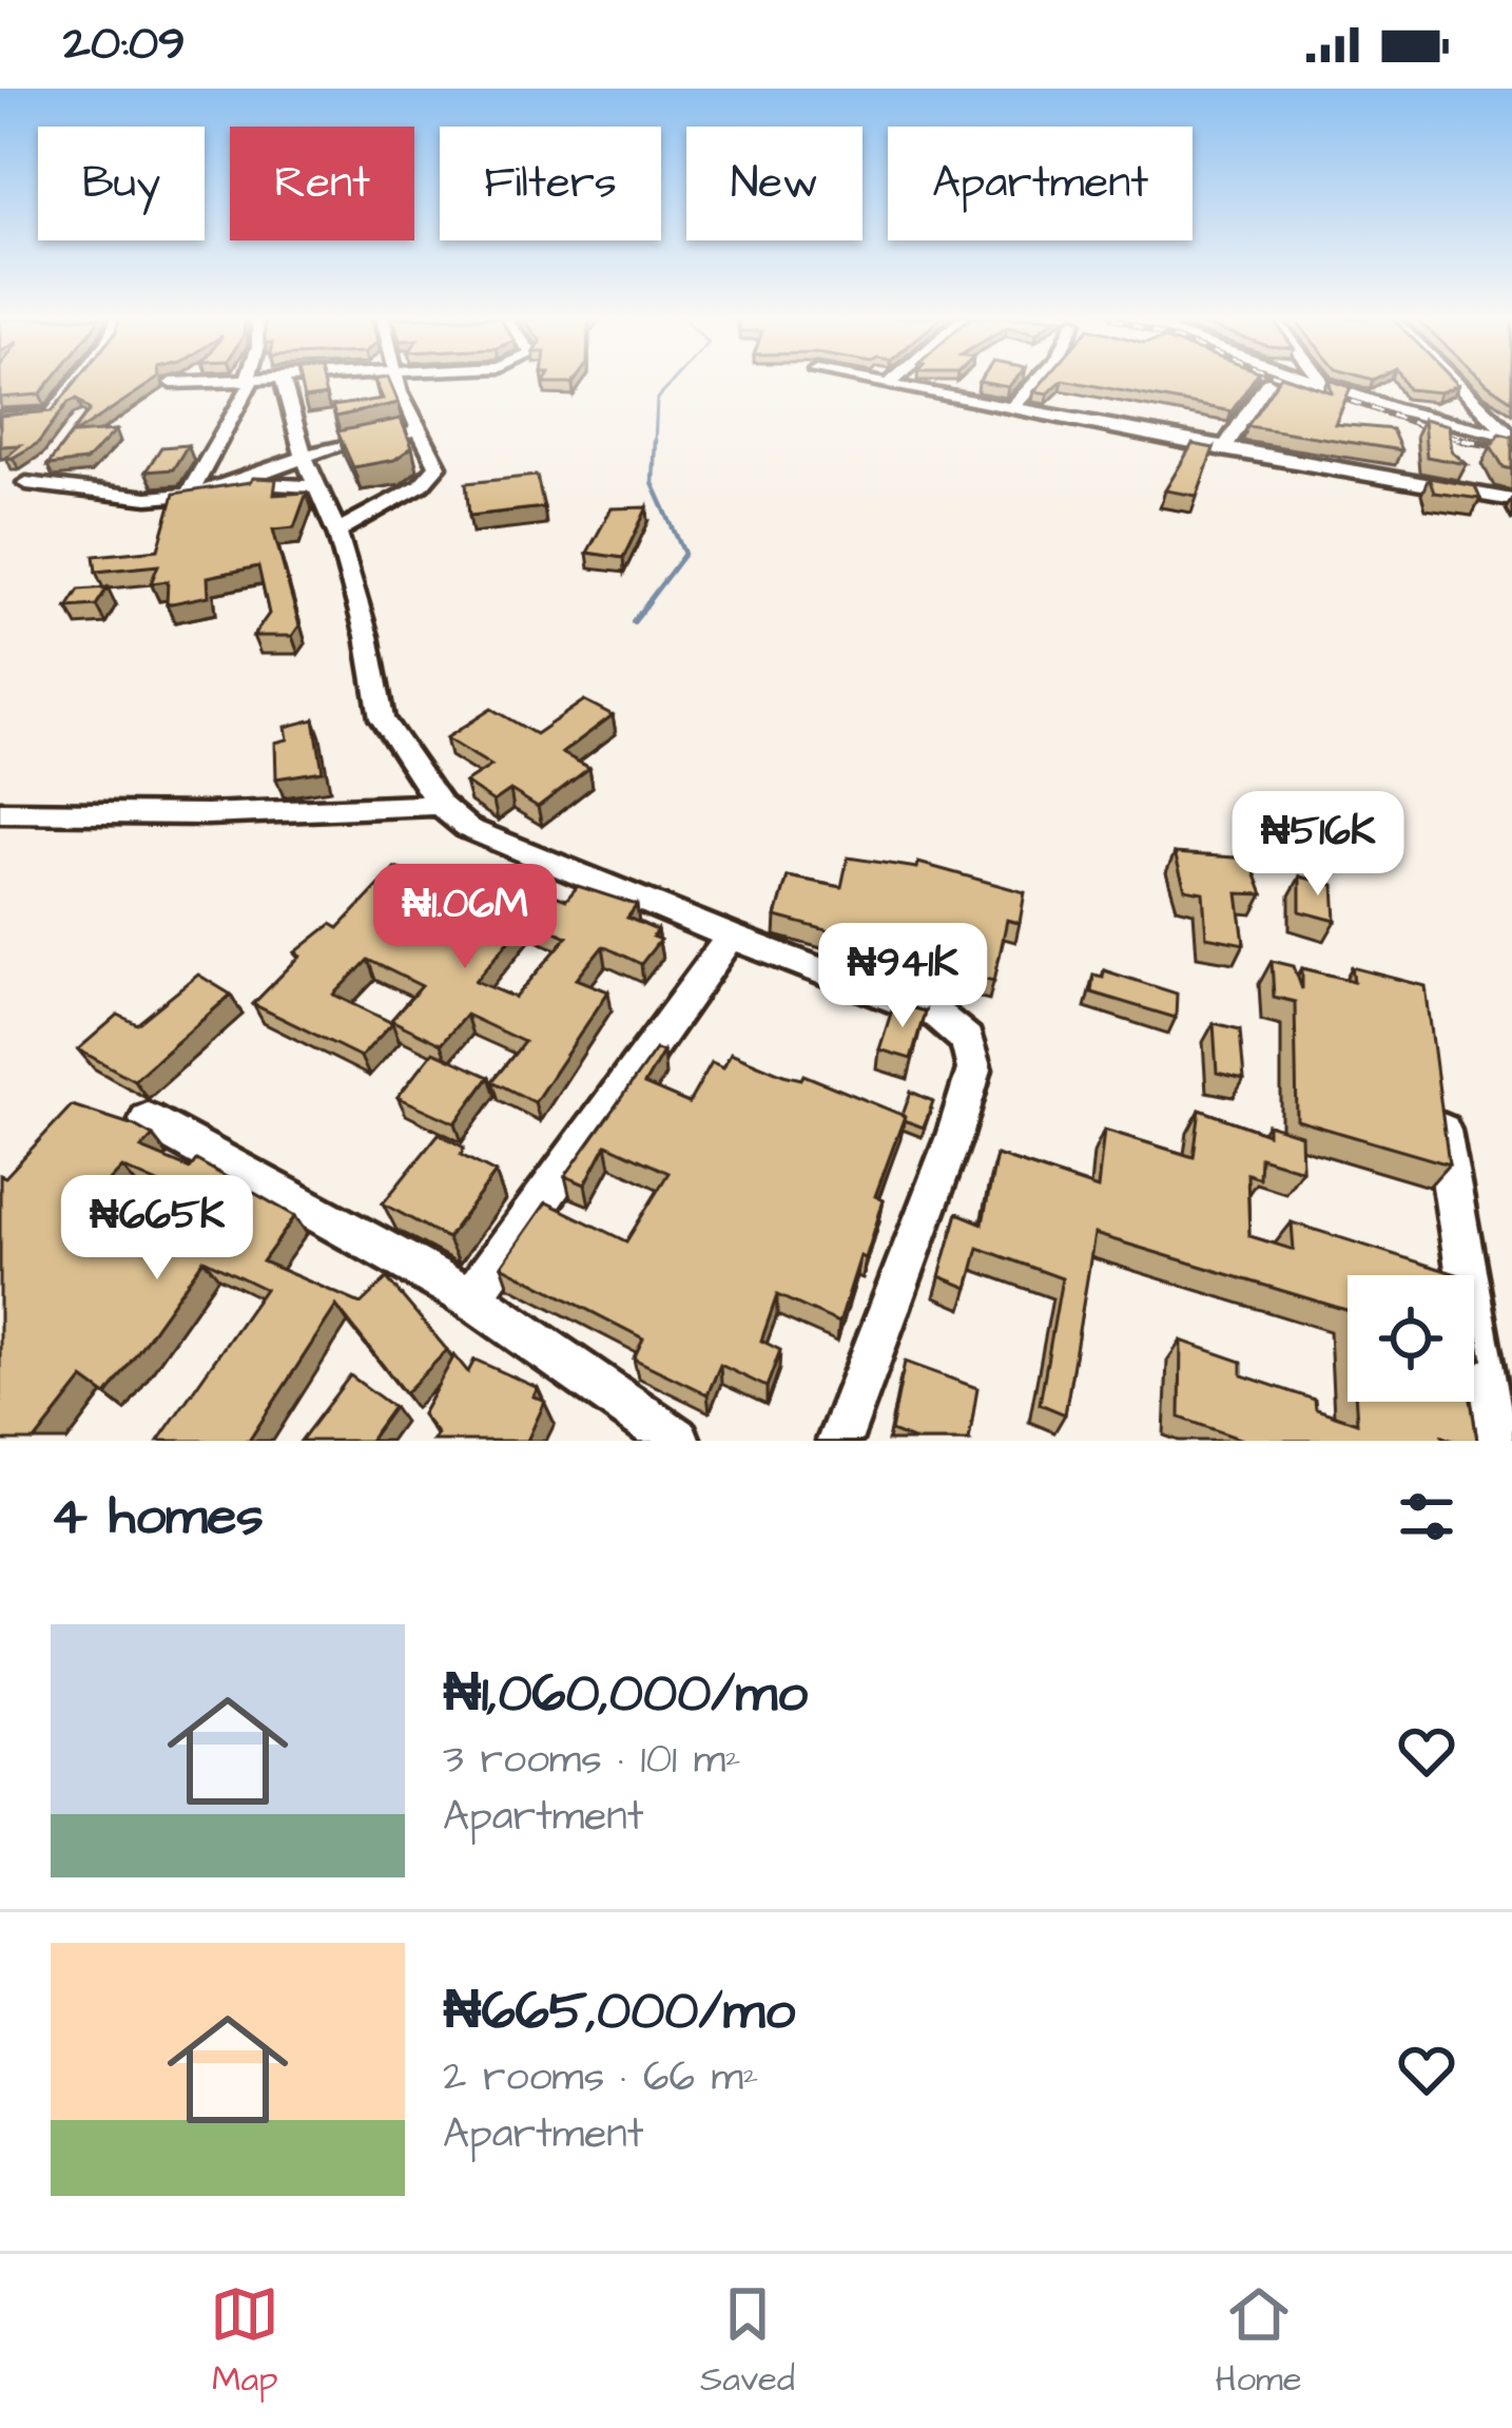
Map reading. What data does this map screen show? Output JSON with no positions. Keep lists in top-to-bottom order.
{
  "page": {
    "status": "20:09",
    "chip": [
      "Buy",
      "Rent",
      "Filters",
      "New",
      "Apartment"
    ],
    "price": [
      "₦516K",
      "₦1.06M",
      "₦941K",
      "₦665K"
    ],
    "heading": "4 homes",
    "list": [
      {
        "name": "₦1,060,000/mo",
        "note": "3 rooms · 101 m² · Apartment"
      },
      {
        "name": "₦665,000/mo",
        "note": "2 rooms · 66 m² · Apartment"
      }
    ],
    "tabs": ["Map", "Saved", "Home"]
  }
}
